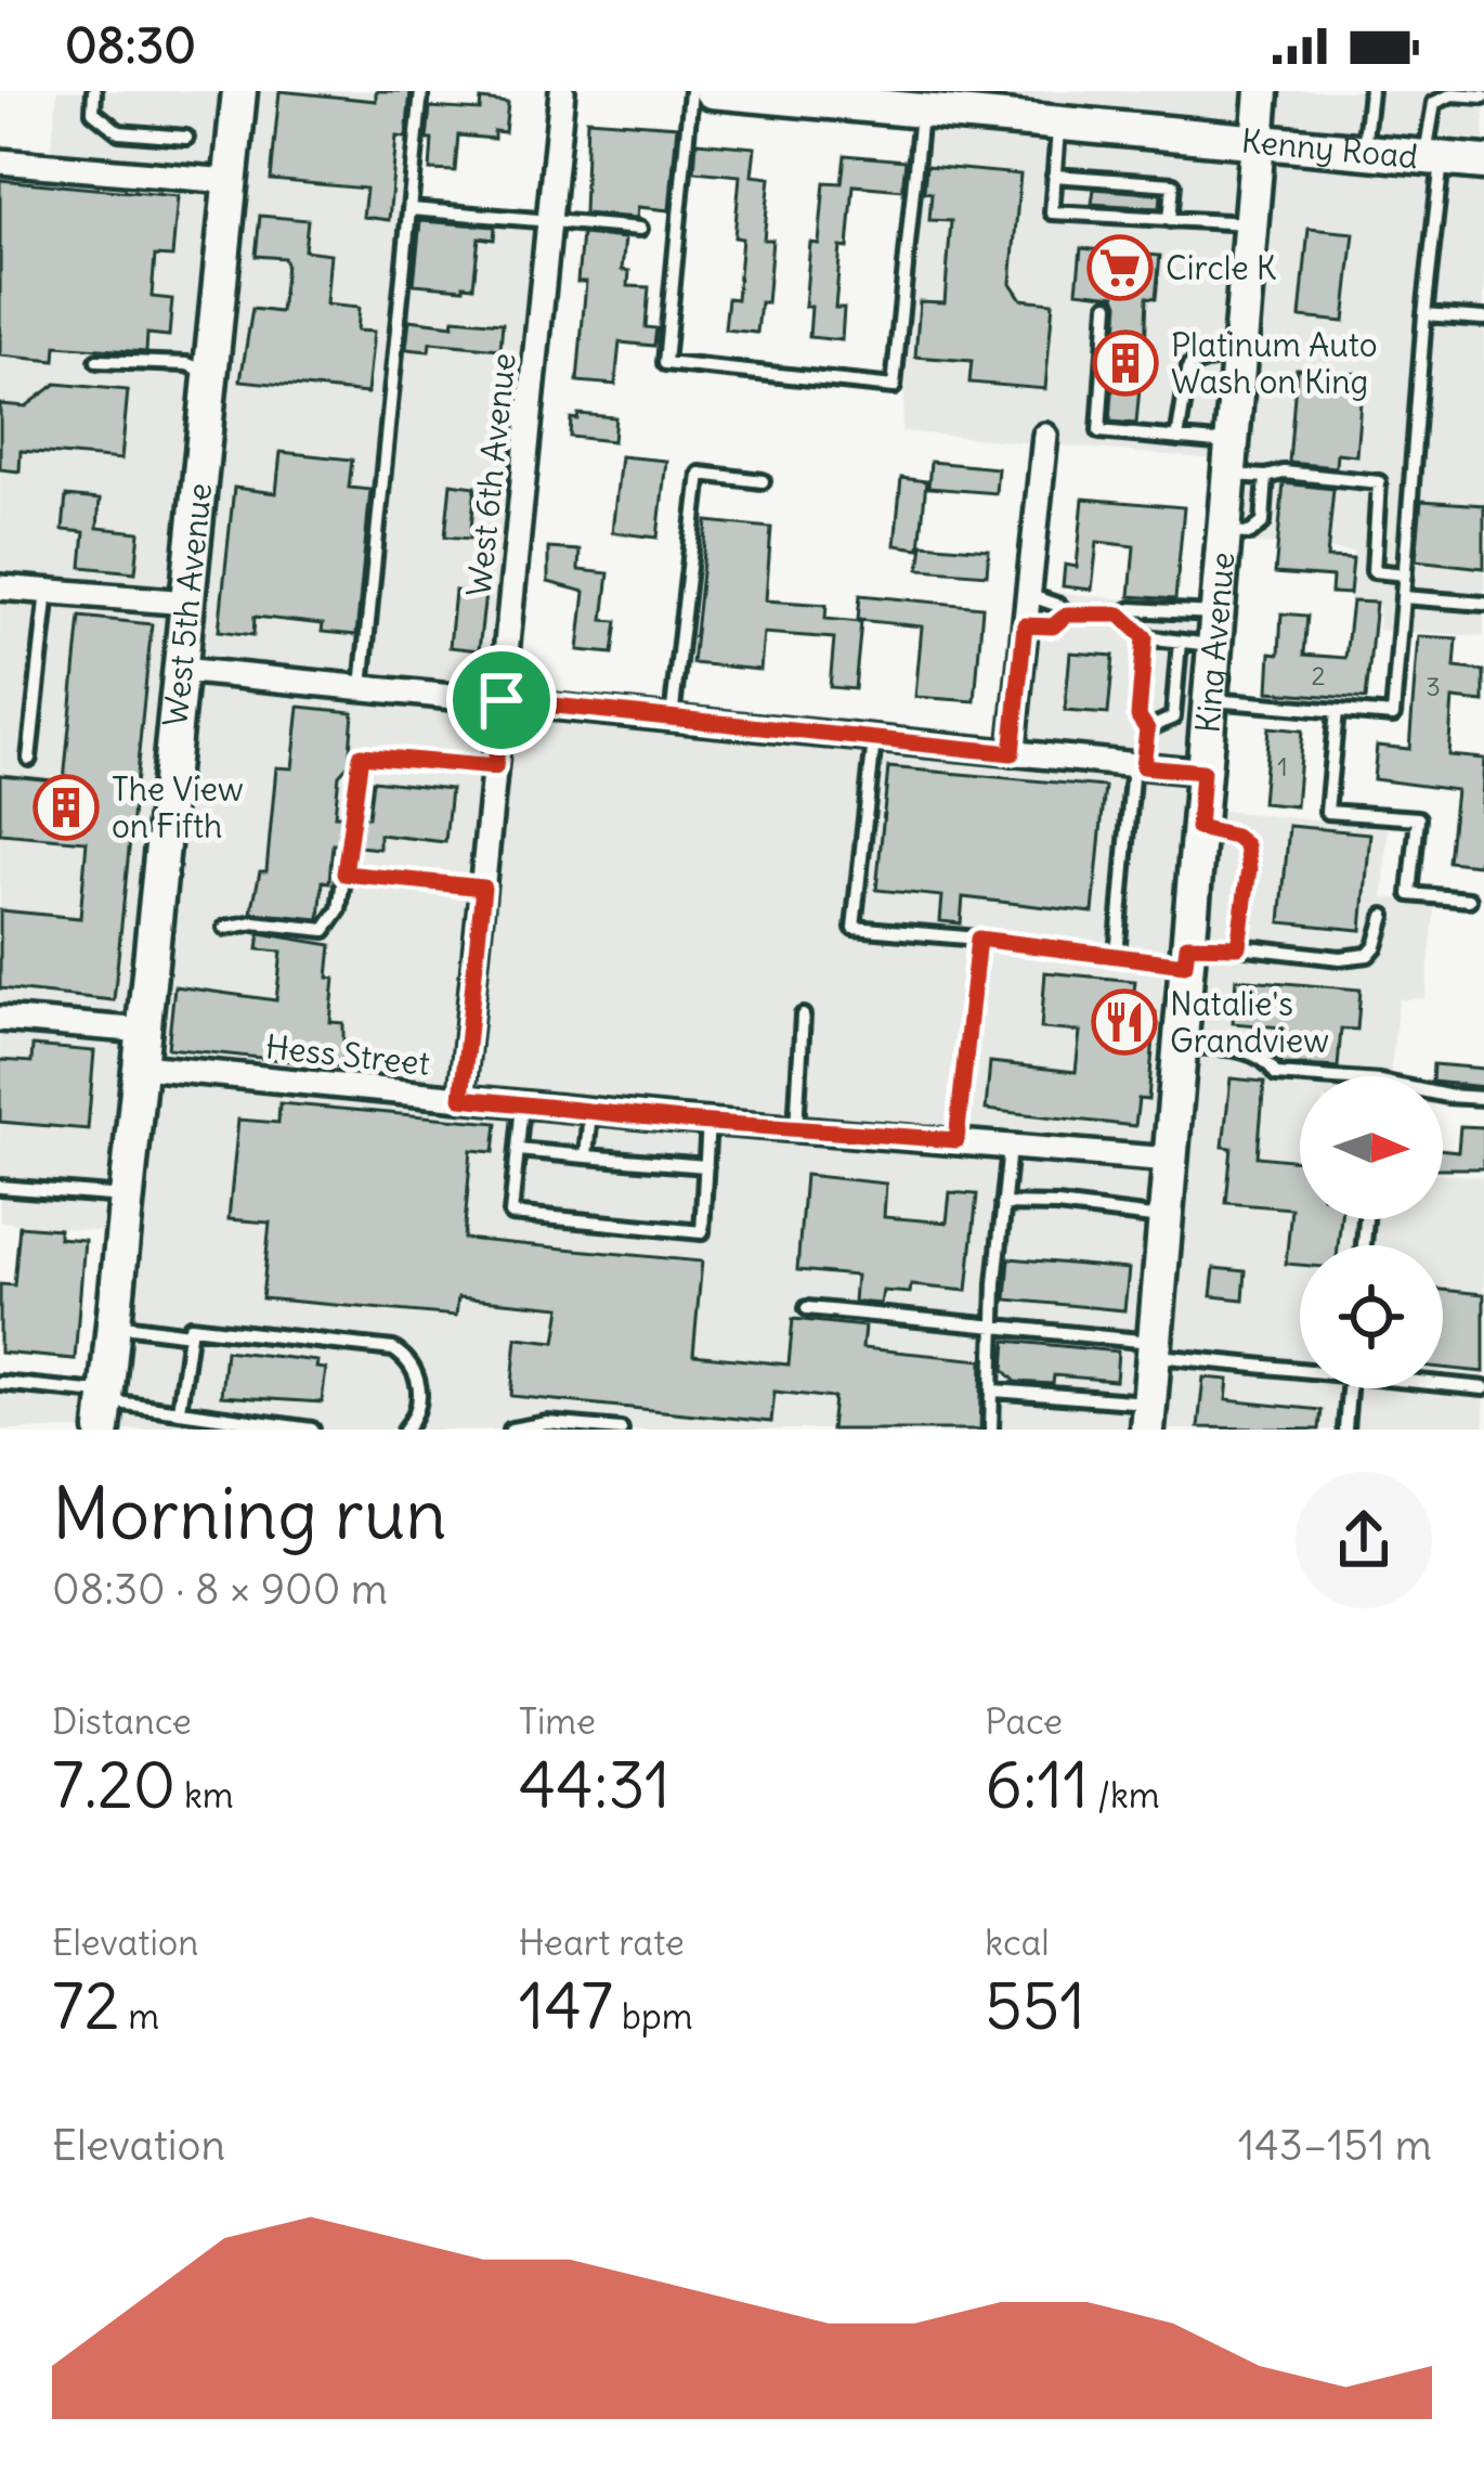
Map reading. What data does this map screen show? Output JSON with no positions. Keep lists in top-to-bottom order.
{
  "streets": {
    "street": [
      "Kenny Road",
      "West 6th Avenue",
      "West 5th Avenue",
      "King Avenue",
      "Hess Street"
    ]
  },
  "crossings": [
    ["Kenny Road", "King Avenue"],
    ["West 6th Avenue", "Hess Street"],
    ["West 5th Avenue", "Hess Street"],
    ["King Avenue", "Hess Street"]
  ],
  "places": {
    "supermarket": ["Circle K"],
    "building": ["Platinum Auto Wash on King", "The View on Fifth"],
    "restaurant": ["Natalie's Grandview"]
  },
  "house_numbers": ["2", "3", "1"],
  "north": "right",
  "page": {
    "status": "08:30",
    "heading": ["Morning run", "08:30 · 8 × 900 m"],
    "stats": [
      ["Distance", "7.20 km"],
      ["Time", "44:31"],
      ["Pace", "6:11 /km"],
      ["Elevation", "72 m"],
      ["Heart rate", "147 bpm"],
      ["kcal", "551"]
    ],
    "chart": ["Elevation", "143–151 m"]
  }
}
